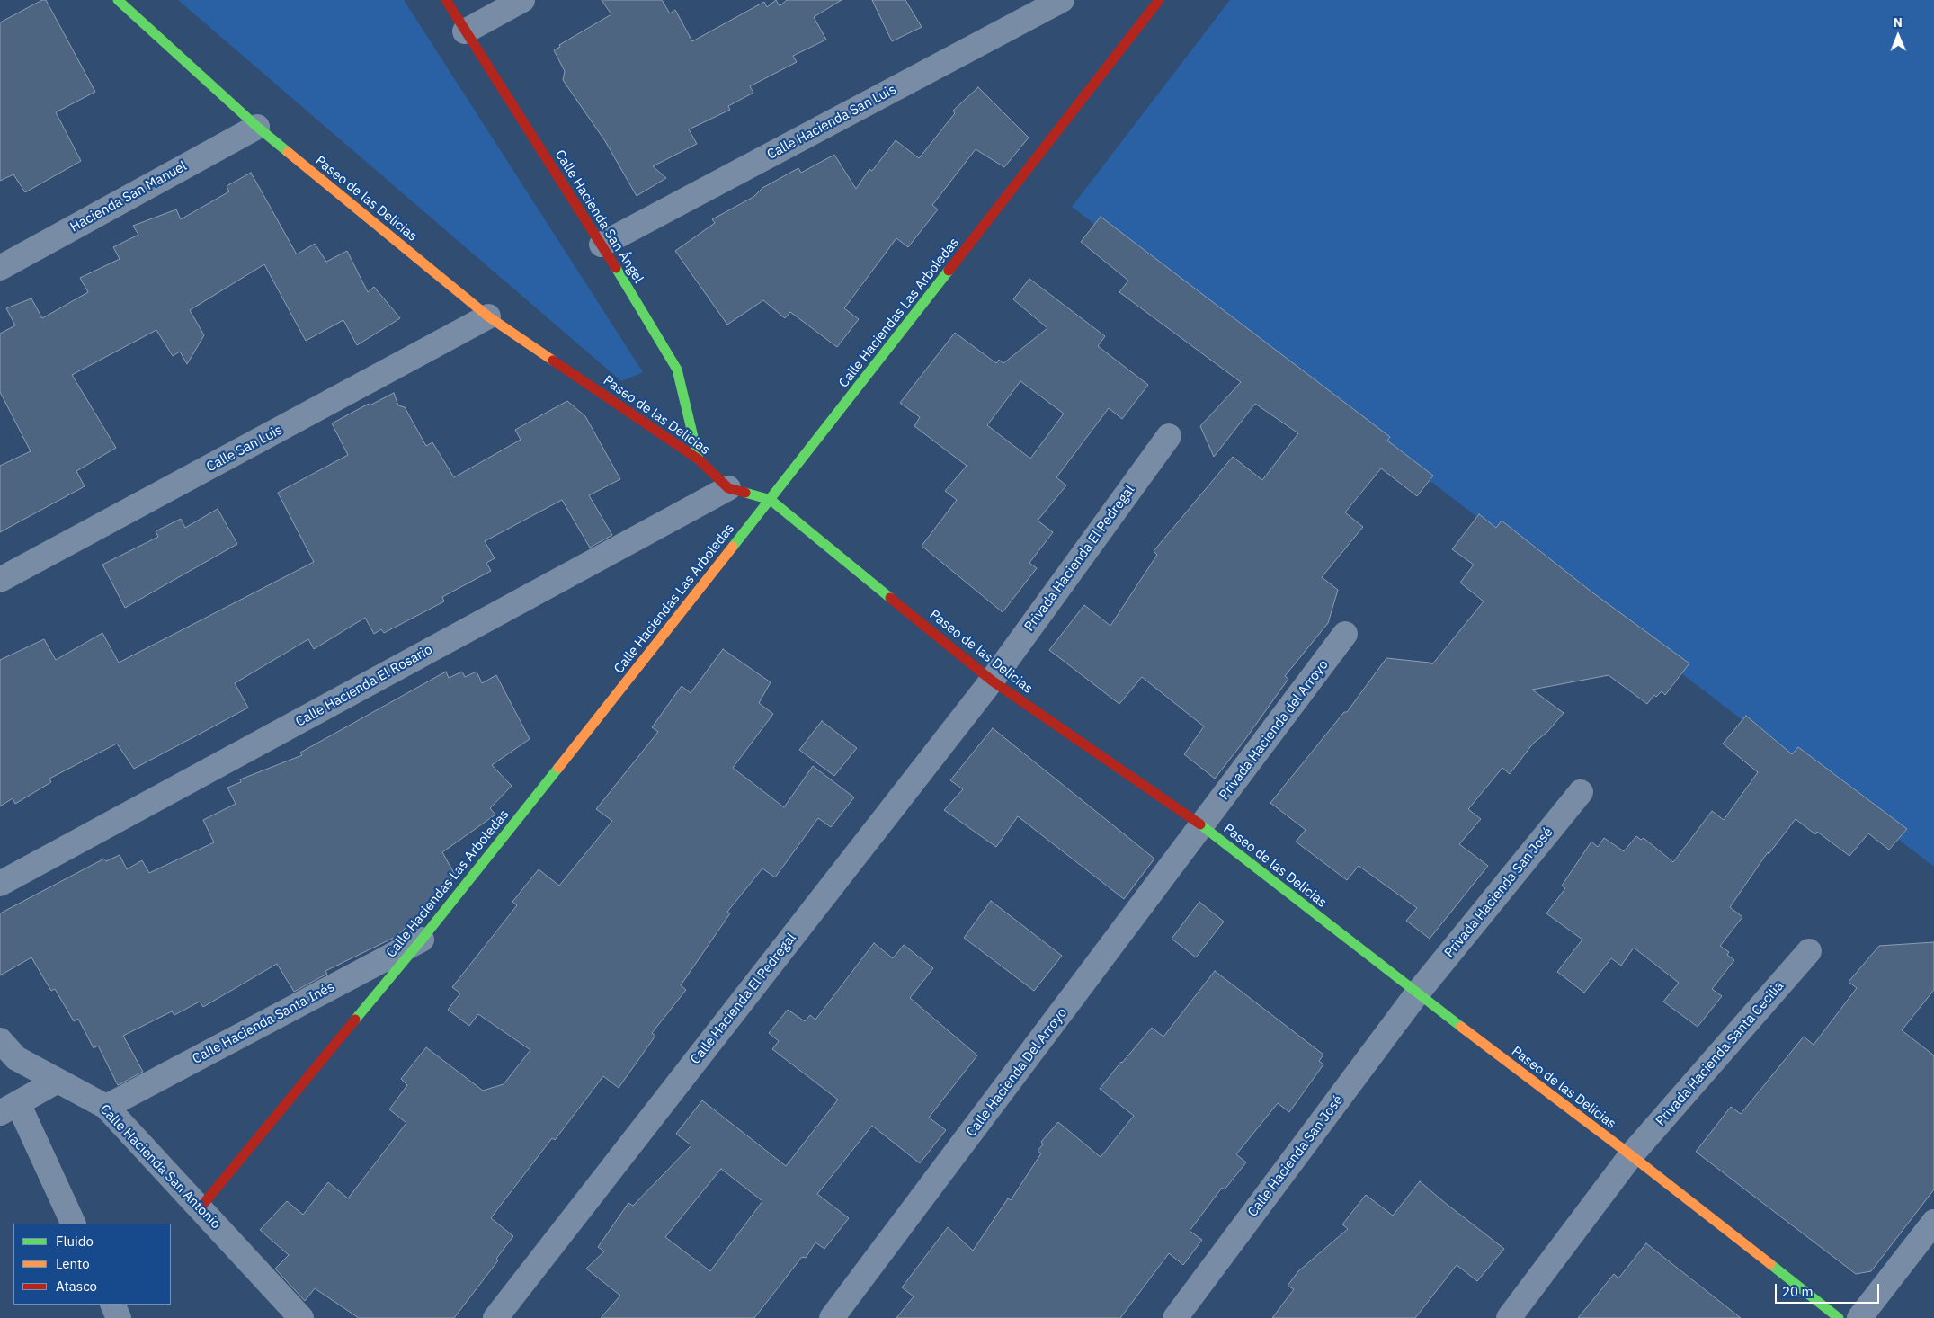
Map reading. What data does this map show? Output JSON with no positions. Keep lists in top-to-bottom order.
{
  "streets": {
    "street": [
      "Calle Hacienda San Luis",
      "Hacienda San Manuel",
      "Paseo de las Delicias",
      "Calle Hacienda San Ángel",
      "Calle Haciendas Las Arboledas",
      "Calle San Luis",
      "Privada Hacienda El Pedregal",
      "Calle Hacienda El Rosario",
      "Privada Hacienda del Arroyo",
      "Privada Hacienda San José",
      "Calle Hacienda El Pedregal",
      "Calle Hacienda Santa Inés",
      "Privada Hacienda Santa Cecilia",
      "Calle Hacienda Del Arroyo",
      "Calle Hacienda San José",
      "Calle Hacienda San Antonio"
    ]
  },
  "crossings": [
    ["Calle Hacienda San Luis", "Calle Hacienda San Ángel"],
    ["Hacienda San Manuel", "Paseo de las Delicias"],
    ["Paseo de las Delicias", "Calle Hacienda San Ángel"],
    ["Paseo de las Delicias", "Calle Haciendas Las Arboledas"],
    ["Paseo de las Delicias", "Calle San Luis"],
    ["Paseo de las Delicias", "Privada Hacienda El Pedregal"],
    ["Paseo de las Delicias", "Calle Hacienda El Rosario"],
    ["Paseo de las Delicias", "Privada Hacienda del Arroyo"],
    ["Paseo de las Delicias", "Privada Hacienda San José"],
    ["Paseo de las Delicias", "Calle Hacienda El Pedregal"],
    ["Paseo de las Delicias", "Privada Hacienda Santa Cecilia"],
    ["Paseo de las Delicias", "Calle Hacienda Del Arroyo"],
    ["Paseo de las Delicias", "Calle Hacienda San José"],
    ["Calle Haciendas Las Arboledas", "Calle Hacienda Santa Inés"],
    ["Calle Haciendas Las Arboledas", "Calle Hacienda San Antonio"],
    ["Privada Hacienda El Pedregal", "Calle Hacienda El Pedregal"],
    ["Privada Hacienda del Arroyo", "Calle Hacienda Del Arroyo"],
    ["Privada Hacienda San José", "Calle Hacienda San José"],
    ["Calle Hacienda Santa Inés", "Calle Hacienda San Antonio"]
  ],
  "legend": ["Fluido", "Lento", "Atasco"],
  "scale_bar": "20 m",
  "north": "top"
}
